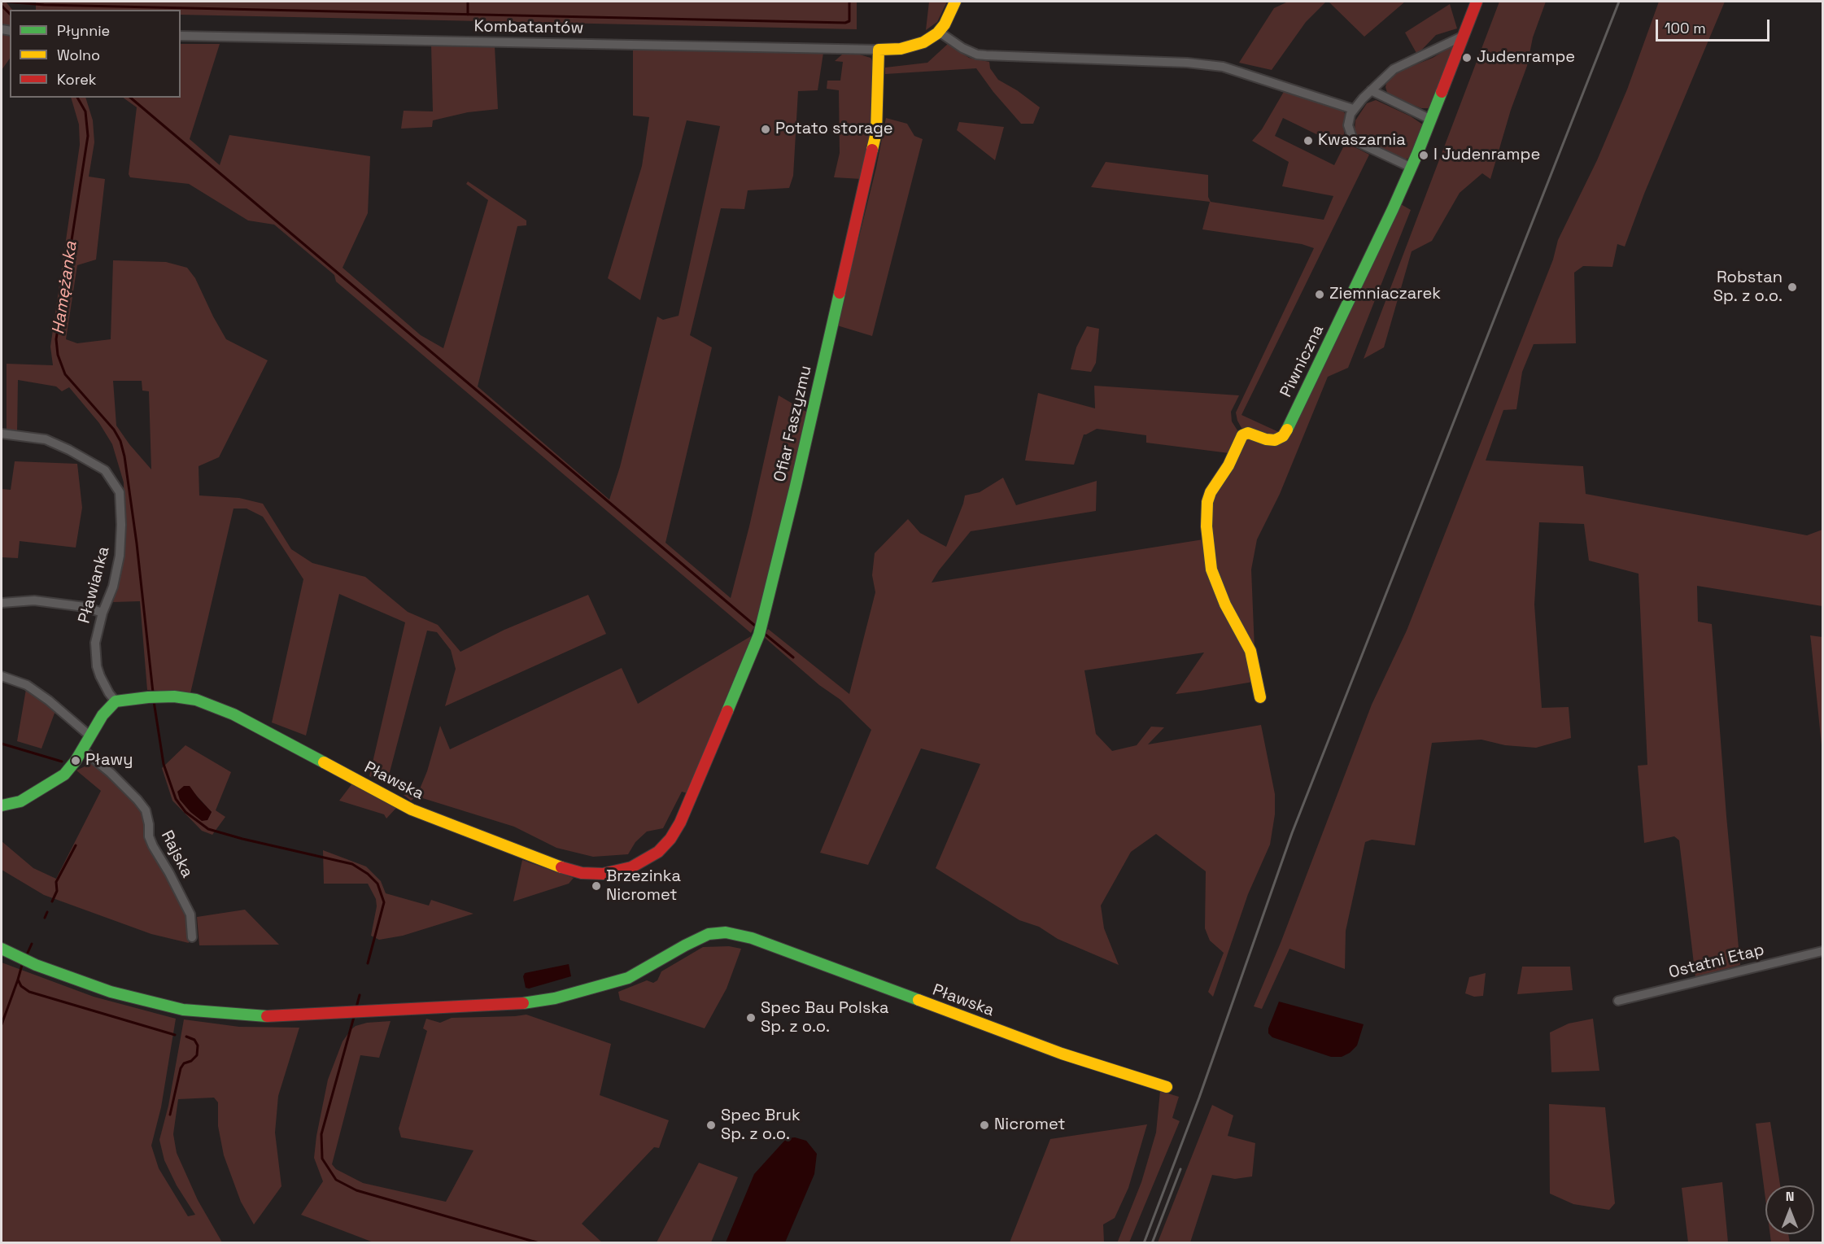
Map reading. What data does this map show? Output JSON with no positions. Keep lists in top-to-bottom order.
{
  "streets": {
    "street": [
      "Kombatantów",
      "Piwniczna",
      "Ofiar Faszyzmu",
      "Pławianka",
      "Pławska",
      "Rajska",
      "Ostatni Etap"
    ]
  },
  "crossings": [
    ["Kombatantów", "Ofiar Faszyzmu"],
    ["Ofiar Faszyzmu", "Pławska"],
    ["Pławianka", "Pławska"]
  ],
  "water": ["Hamężanka"],
  "places": [
    "Judenrampe",
    "Potato storage",
    "Kwaszarnia",
    "I Judenrampe",
    "Robstan Sp. z o.o.",
    "Ziemniaczarek",
    "Pławy",
    "Brzezinka Nicromet",
    "Spec Bau Polska Sp. z o.o.",
    "Spec Bruk Sp. z o.o.",
    "Nicromet"
  ],
  "legend": ["Płynnie", "Wolno", "Korek"],
  "scale_bar": "100 m",
  "north": "top"
}
